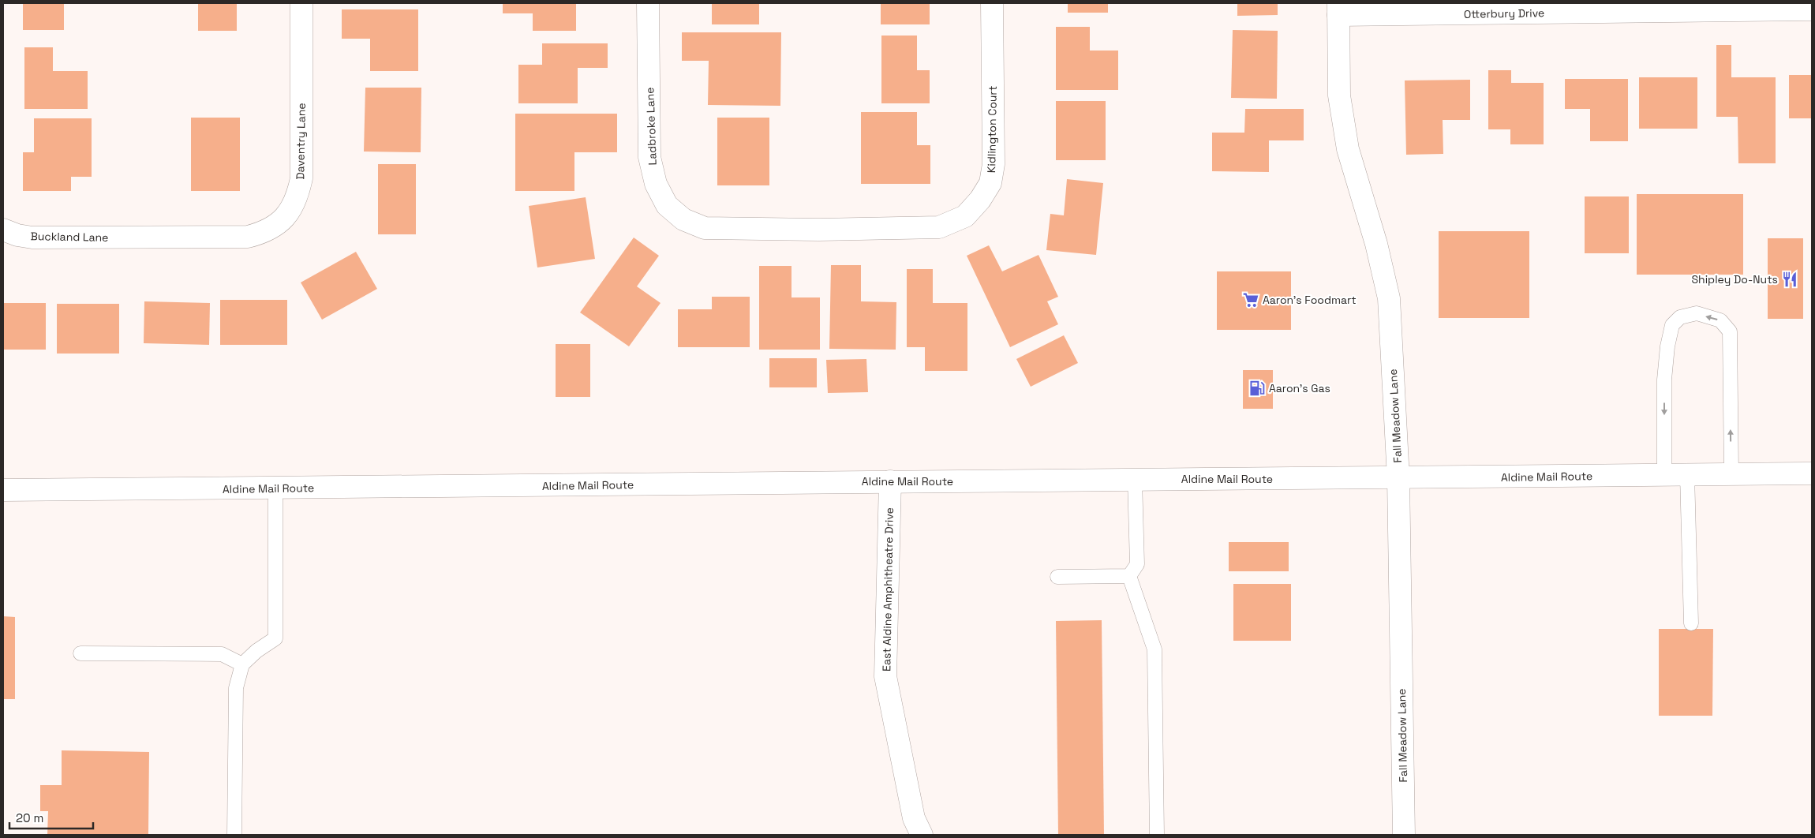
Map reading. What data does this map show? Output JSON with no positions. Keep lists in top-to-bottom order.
{
  "streets": {
    "street": [
      "Otterbury Drive",
      "Ladbroke Lane",
      "Kidlington Court",
      "Daventry Lane",
      "Buckland Lane",
      "Fall Meadow Lane",
      "Aldine Mail Route",
      "East Aldine Amphitheatre Drive"
    ]
  },
  "crossings": [
    ["Otterbury Drive", "Fall Meadow Lane"],
    ["Ladbroke Lane", "Kidlington Court"],
    ["Daventry Lane", "Buckland Lane"],
    ["Fall Meadow Lane", "Aldine Mail Route"],
    ["Aldine Mail Route", "East Aldine Amphitheatre Drive"]
  ],
  "places": {
    "restaurant": ["Shipley Do-Nuts"],
    "supermarket": ["Aaron's Foodmart"],
    "fuel station": ["Aaron's Gas"]
  },
  "scale_bar": "20 m"
}
